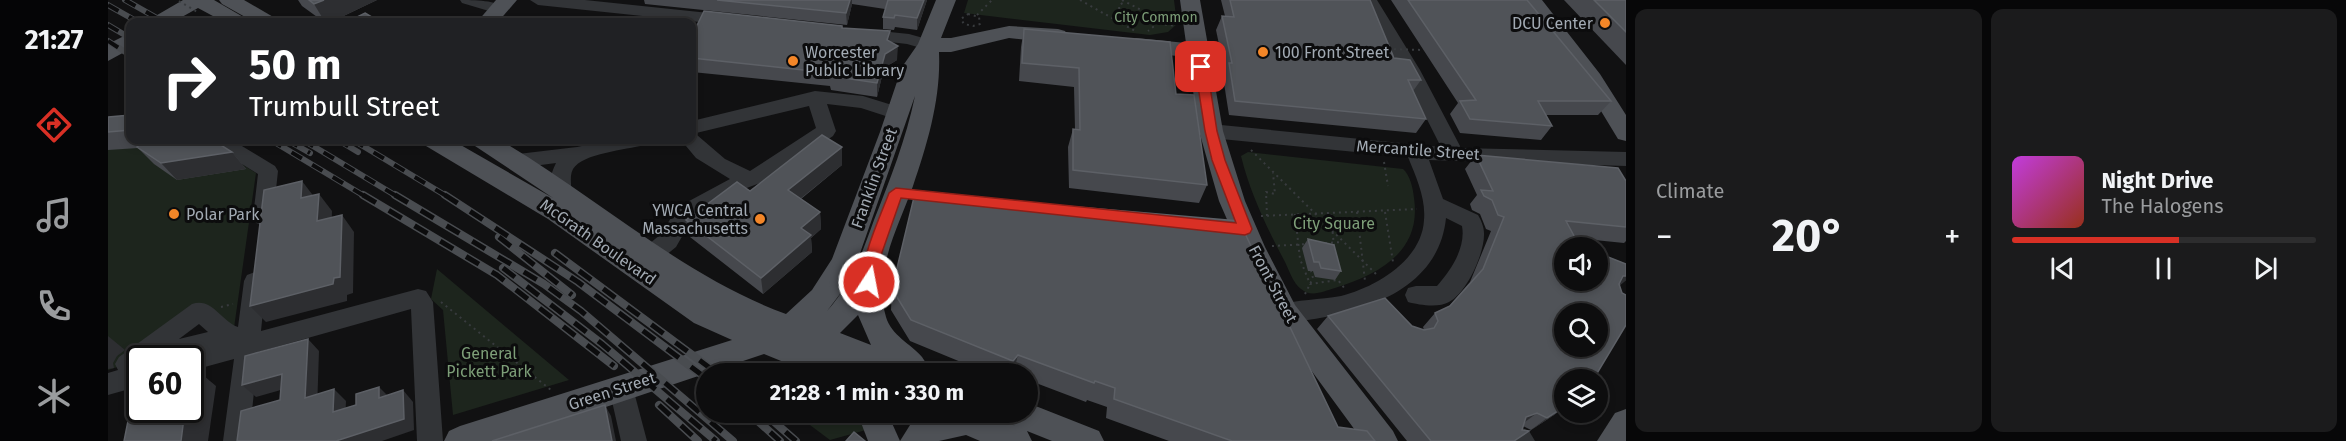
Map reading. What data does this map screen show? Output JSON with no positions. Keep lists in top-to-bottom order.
{
  "streets": {
    "main road": [
      "Franklin Street",
      "McGrath Boulevard",
      "Front Street",
      "Green Street"
    ],
    "street": ["Mercantile Street"]
  },
  "crossings": [
    ["Mercantile Street", "Front Street"],
    ["Franklin Street", "McGrath Boulevard"],
    ["Franklin Street", "Green Street"],
    ["McGrath Boulevard", "Green Street"]
  ],
  "parks": ["City Common", "City Square", "General Pickett Park"],
  "places": [
    "DCU Center",
    "100 Front Street",
    "Worcester Public Library",
    "Polar Park",
    "YWCA Central Massachusetts"
  ],
  "page": {
    "tabs": "21:27",
    "tile": "Climate",
    "turn": ["50 m", "Trumbull Street"],
    "song": ["Night Drive", "The Halogens"],
    "heat": ["−", "20°", "+"],
    "limit": "60",
    "trip": "21:28 · 1 min · 330 m"
  }
}
